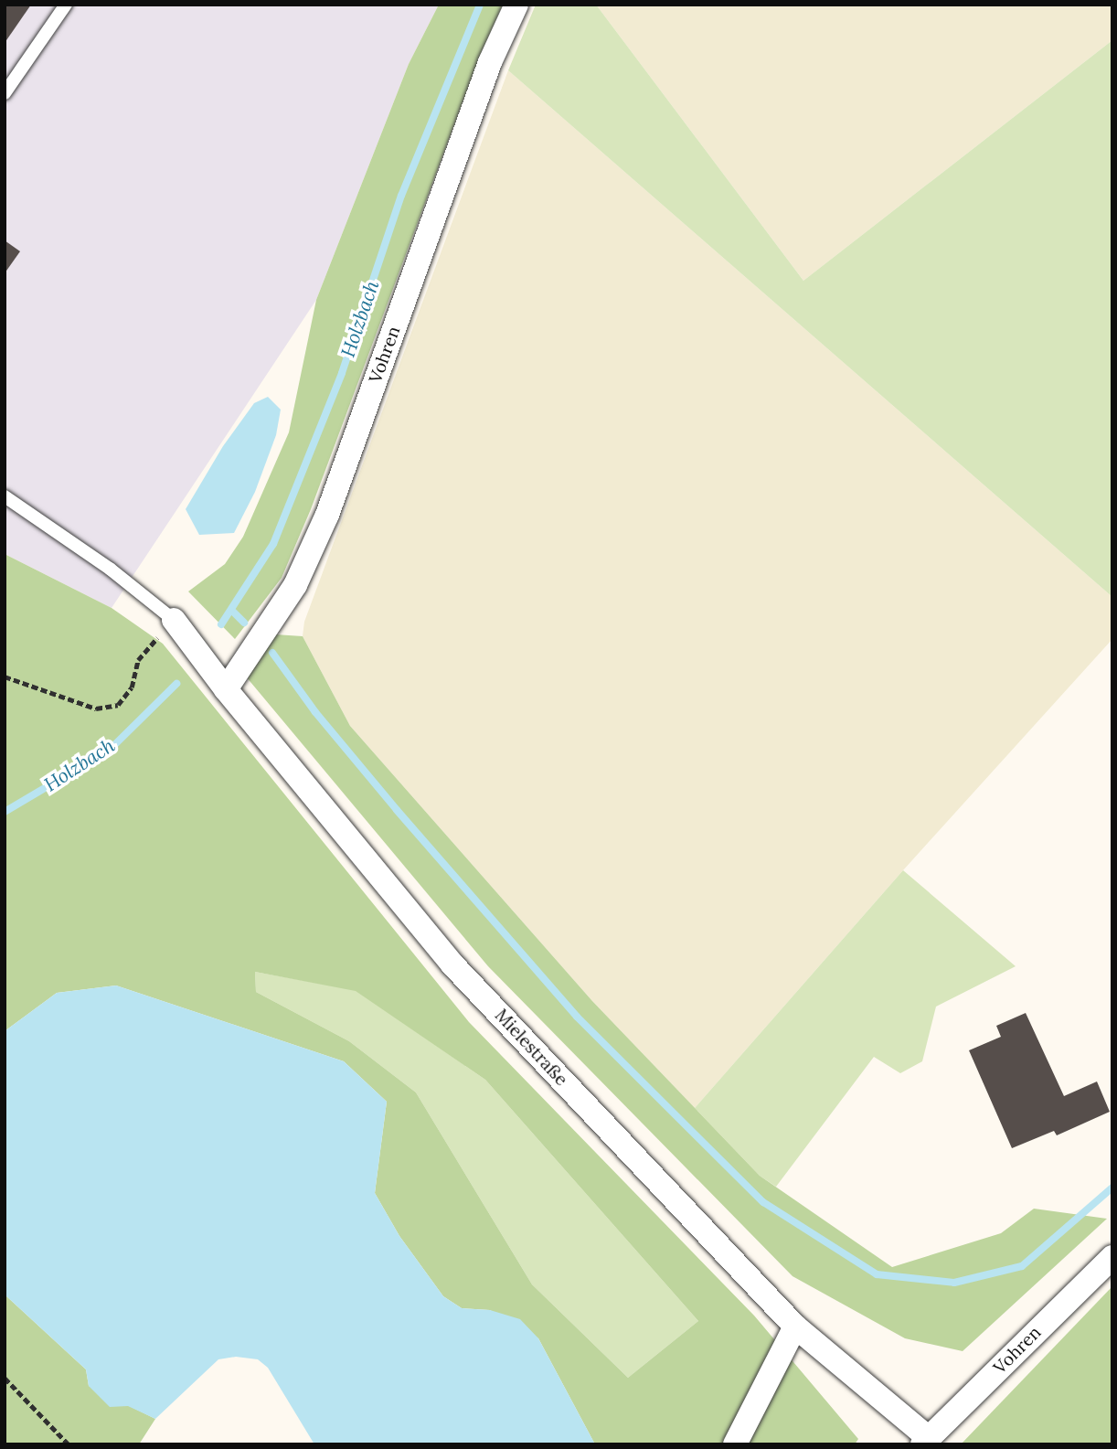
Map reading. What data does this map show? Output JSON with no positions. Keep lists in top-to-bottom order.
{
  "streets": {
    "street": ["Vohren", "Mielestraße"]
  },
  "crossings": [
    ["Vohren", "Mielestraße"]
  ],
  "water": ["Holzbach"]
}
